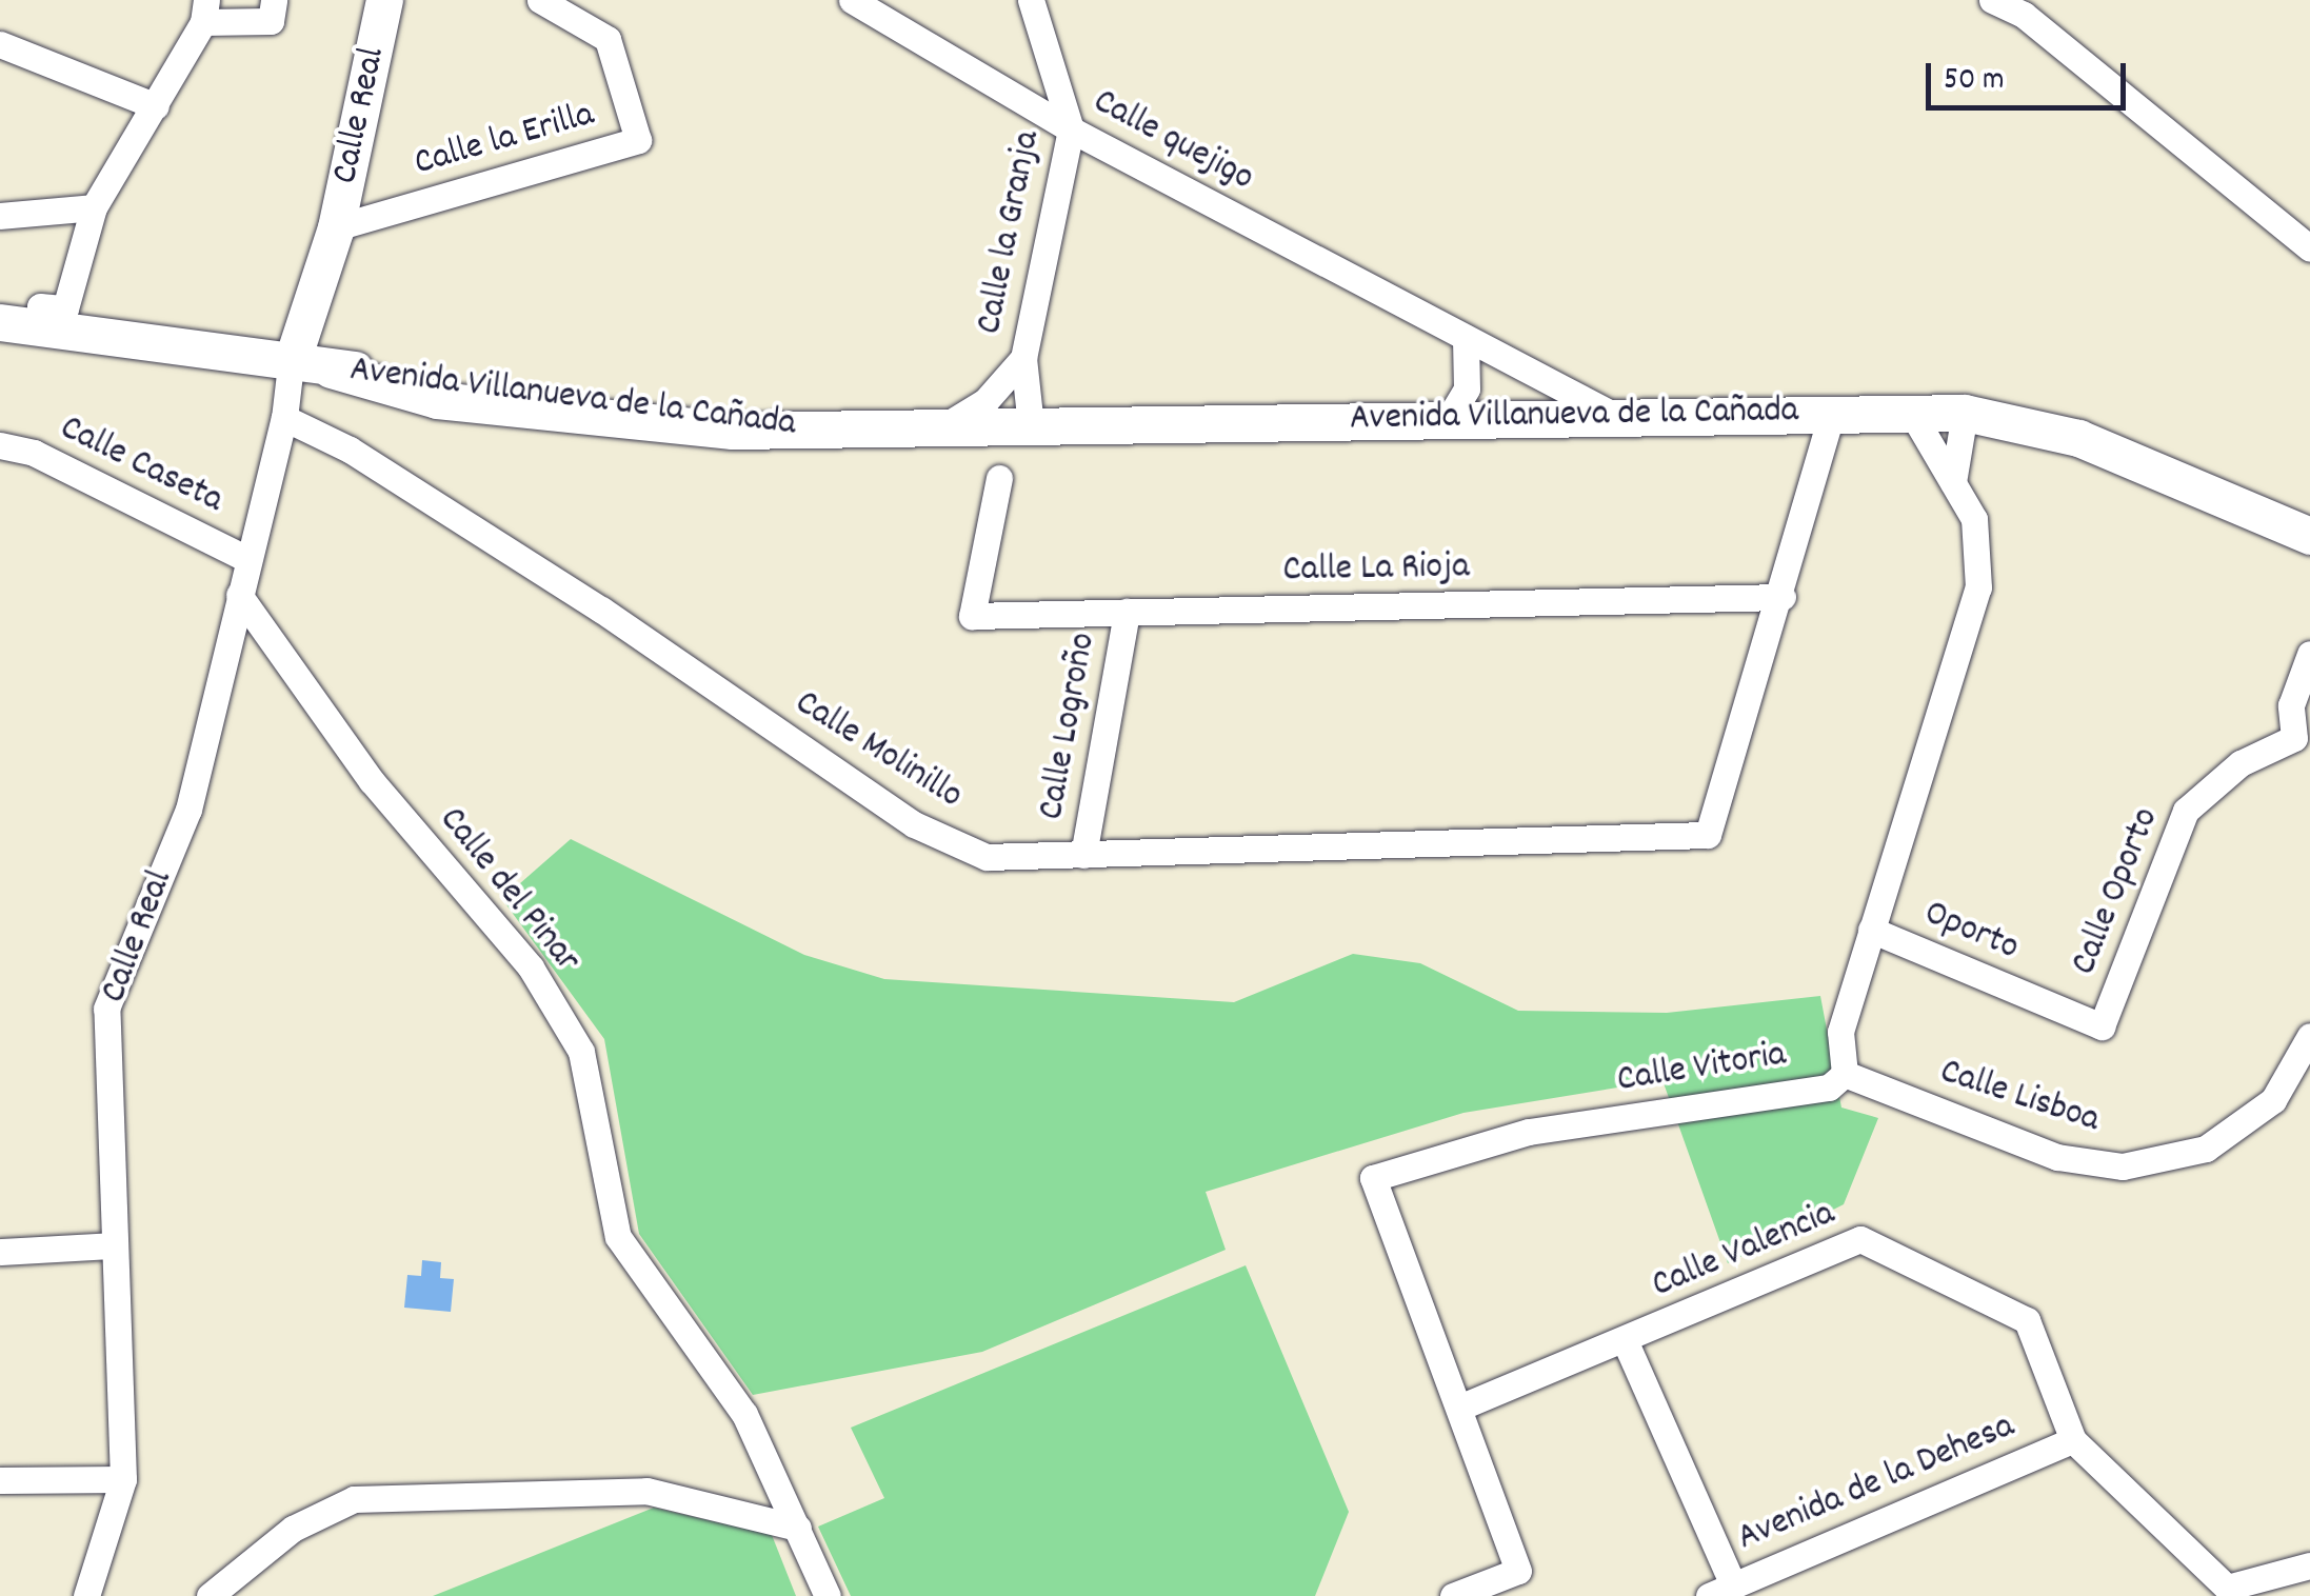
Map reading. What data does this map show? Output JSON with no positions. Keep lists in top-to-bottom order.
{
  "streets": {
    "main road": ["Calle Real", "Avenida Villanueva de la Cañada"],
    "street": [
      "Calle la Erilla",
      "Calle quejigo",
      "Calle la Granja",
      "Calle Caseta",
      "Calle La Rioja",
      "Calle Logroño",
      "Calle Molinillo",
      "Calle del Pinar",
      "Calle Oporto",
      "Oporto",
      "Calle Vitoria",
      "Calle Lisboa",
      "Calle Valencia",
      "Avenida de la Dehesa"
    ]
  },
  "crossings": [
    ["Calle Real", "Calle la Erilla"],
    ["Calle Real", "Avenida Villanueva de la Cañada"],
    ["Calle Real", "Calle Caseta"],
    ["Calle Real", "Calle Molinillo"],
    ["Calle Real", "Calle del Pinar"],
    ["Calle quejigo", "Calle la Granja"],
    ["Calle quejigo", "Avenida Villanueva de la Cañada"],
    ["Calle la Granja", "Avenida Villanueva de la Cañada"],
    ["Calle La Rioja", "Calle Logroño"],
    ["Calle La Rioja", "Calle Molinillo"],
    ["Calle Logroño", "Calle Molinillo"],
    ["Calle Oporto", "Oporto"],
    ["Calle Vitoria", "Calle Lisboa"],
    ["Calle Vitoria", "Calle Valencia"],
    ["Calle Valencia", "Avenida de la Dehesa"]
  ],
  "scale_bar": "50 m"
}
